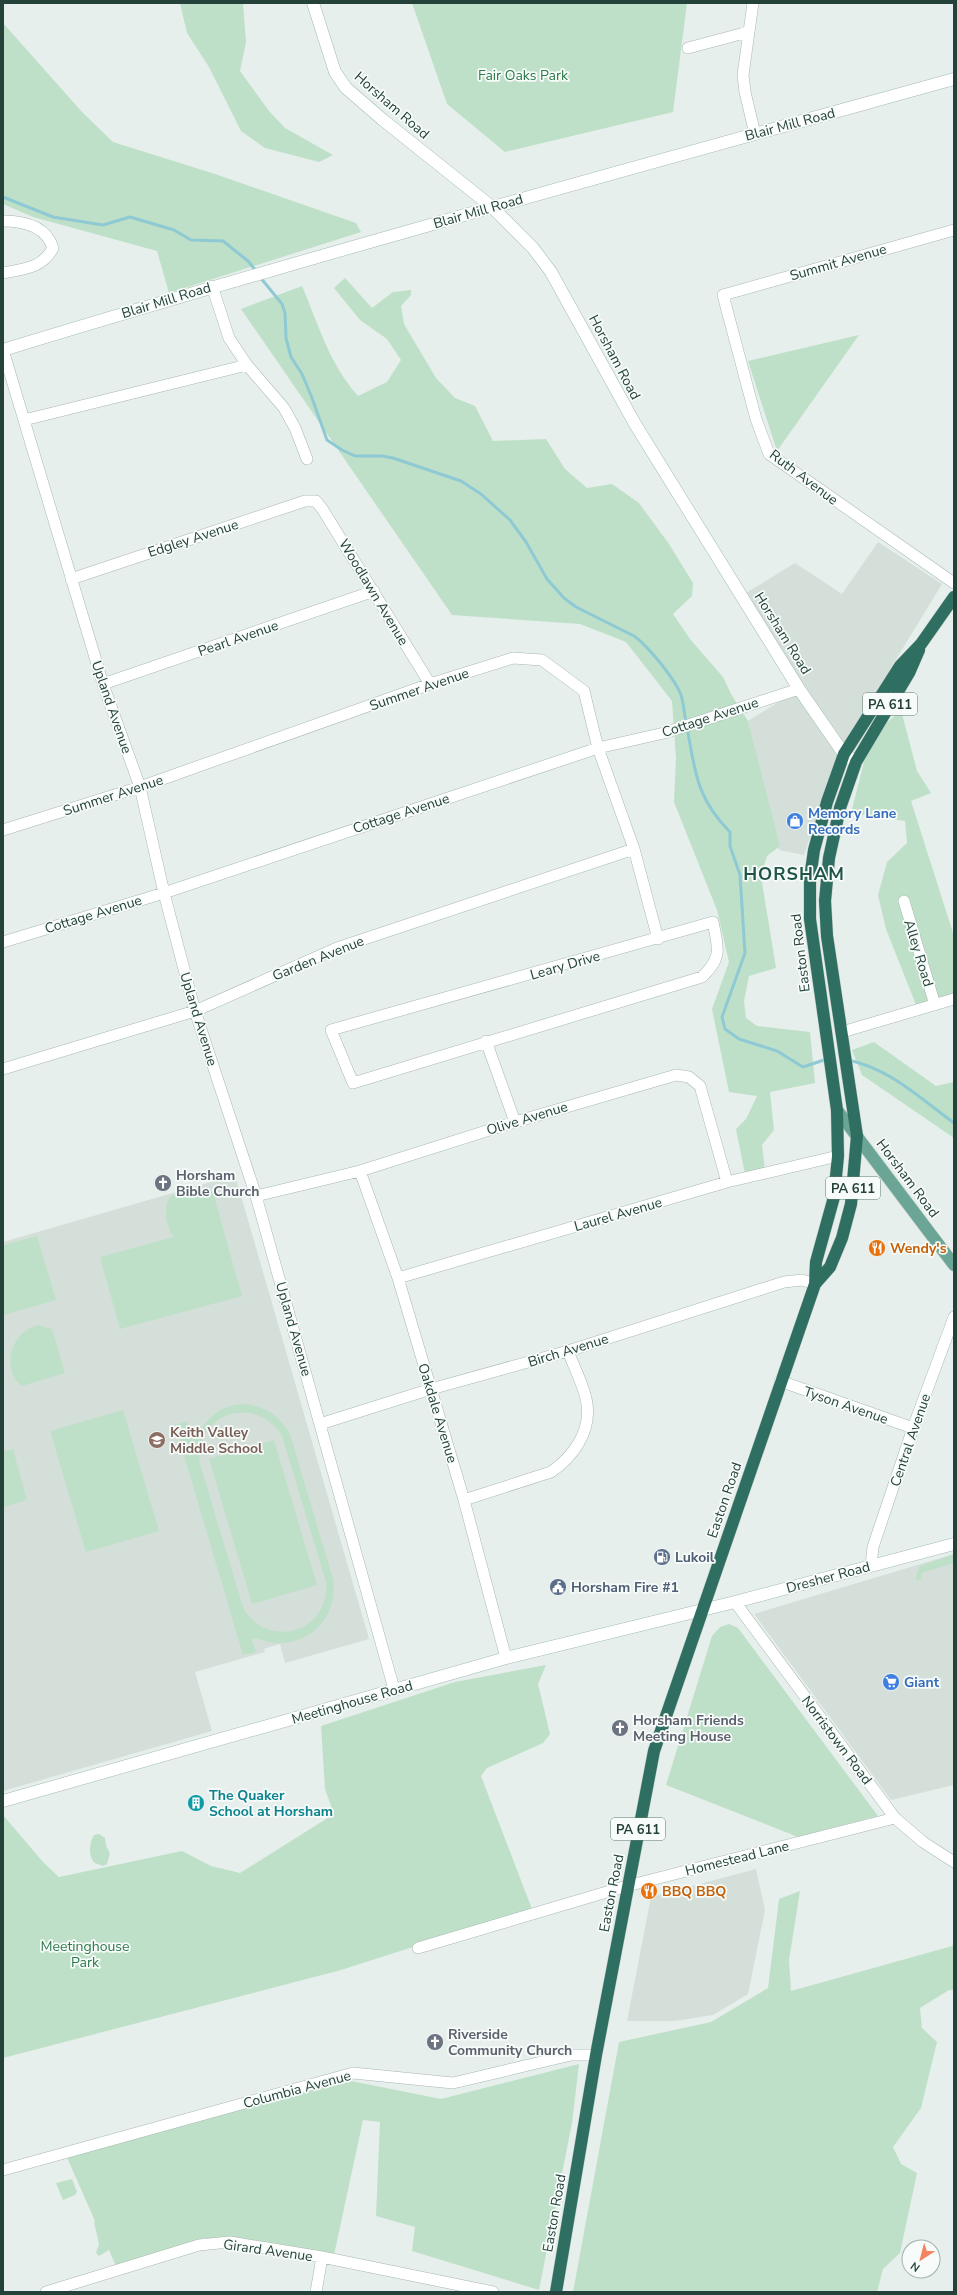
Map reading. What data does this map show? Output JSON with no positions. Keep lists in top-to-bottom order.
{
  "streets": {
    "highway": ["PA 611", "Easton Road"],
    "main road": ["Horsham Road"],
    "street": [
      "Blair Mill Road",
      "Summit Avenue",
      "Ruth Avenue",
      "Edgley Avenue",
      "Woodlawn Avenue",
      "Pearl Avenue",
      "Summer Avenue",
      "Upland Avenue",
      "Cottage Avenue",
      "Alley Road",
      "Garden Avenue",
      "Leary Drive",
      "Olive Avenue",
      "Laurel Avenue",
      "Birch Avenue",
      "Tyson Avenue",
      "Oakdale Avenue",
      "Central Avenue",
      "Dresher Road",
      "Meetinghouse Road",
      "Norristown Road",
      "Homestead Lane",
      "Columbia Avenue",
      "Girard Avenue"
    ]
  },
  "crossings": [
    ["Horsham Road", "Blair Mill Road"],
    ["Horsham Road", "Cottage Avenue"],
    ["Horsham Road", "Easton Road"],
    ["Blair Mill Road", "Upland Avenue"],
    ["Summit Avenue", "Ruth Avenue"],
    ["Edgley Avenue", "Woodlawn Avenue"],
    ["Edgley Avenue", "Upland Avenue"],
    ["Woodlawn Avenue", "Pearl Avenue"],
    ["Woodlawn Avenue", "Summer Avenue"],
    ["Pearl Avenue", "Upland Avenue"],
    ["Summer Avenue", "Upland Avenue"],
    ["Summer Avenue", "Cottage Avenue"],
    ["Summer Avenue", "Garden Avenue"],
    ["Summer Avenue", "Leary Drive"],
    ["Upland Avenue", "Cottage Avenue"],
    ["Upland Avenue", "Garden Avenue"],
    ["Upland Avenue", "Olive Avenue"],
    ["Upland Avenue", "Birch Avenue"],
    ["Upland Avenue", "Meetinghouse Road"],
    ["Easton Road", "Laurel Avenue"],
    ["Easton Road", "Birch Avenue"],
    ["Easton Road", "Tyson Avenue"],
    ["Easton Road", "Dresher Road"],
    ["Easton Road", "Meetinghouse Road"],
    ["Easton Road", "Homestead Lane"],
    ["Easton Road", "Columbia Avenue"],
    ["Olive Avenue", "Laurel Avenue"],
    ["Olive Avenue", "Oakdale Avenue"],
    ["Laurel Avenue", "Oakdale Avenue"],
    ["Birch Avenue", "Oakdale Avenue"],
    ["Tyson Avenue", "Central Avenue"],
    ["Oakdale Avenue", "Meetinghouse Road"],
    ["Central Avenue", "Dresher Road"],
    ["Dresher Road", "Meetinghouse Road"],
    ["Dresher Road", "Norristown Road"],
    ["Norristown Road", "Homestead Lane"]
  ],
  "districts": ["HORSHAM"],
  "parks": ["Fair Oaks Park", "Meetinghouse Park"],
  "places": {
    "shop": ["Memory Lane Records"],
    "church": ["Horsham Bible Church", "Horsham Friends Meeting House", "Riverside Community Church"],
    "restaurant": ["Wendy's", "BBQ BBQ"],
    "school or university": ["Keith Valley Middle School"],
    "fuel station": ["Lukoil"],
    "public building": ["Horsham Fire #1"],
    "supermarket": ["Giant"],
    "building": ["The Quaker School at Horsham"]
  },
  "north": "bottom left"
}
